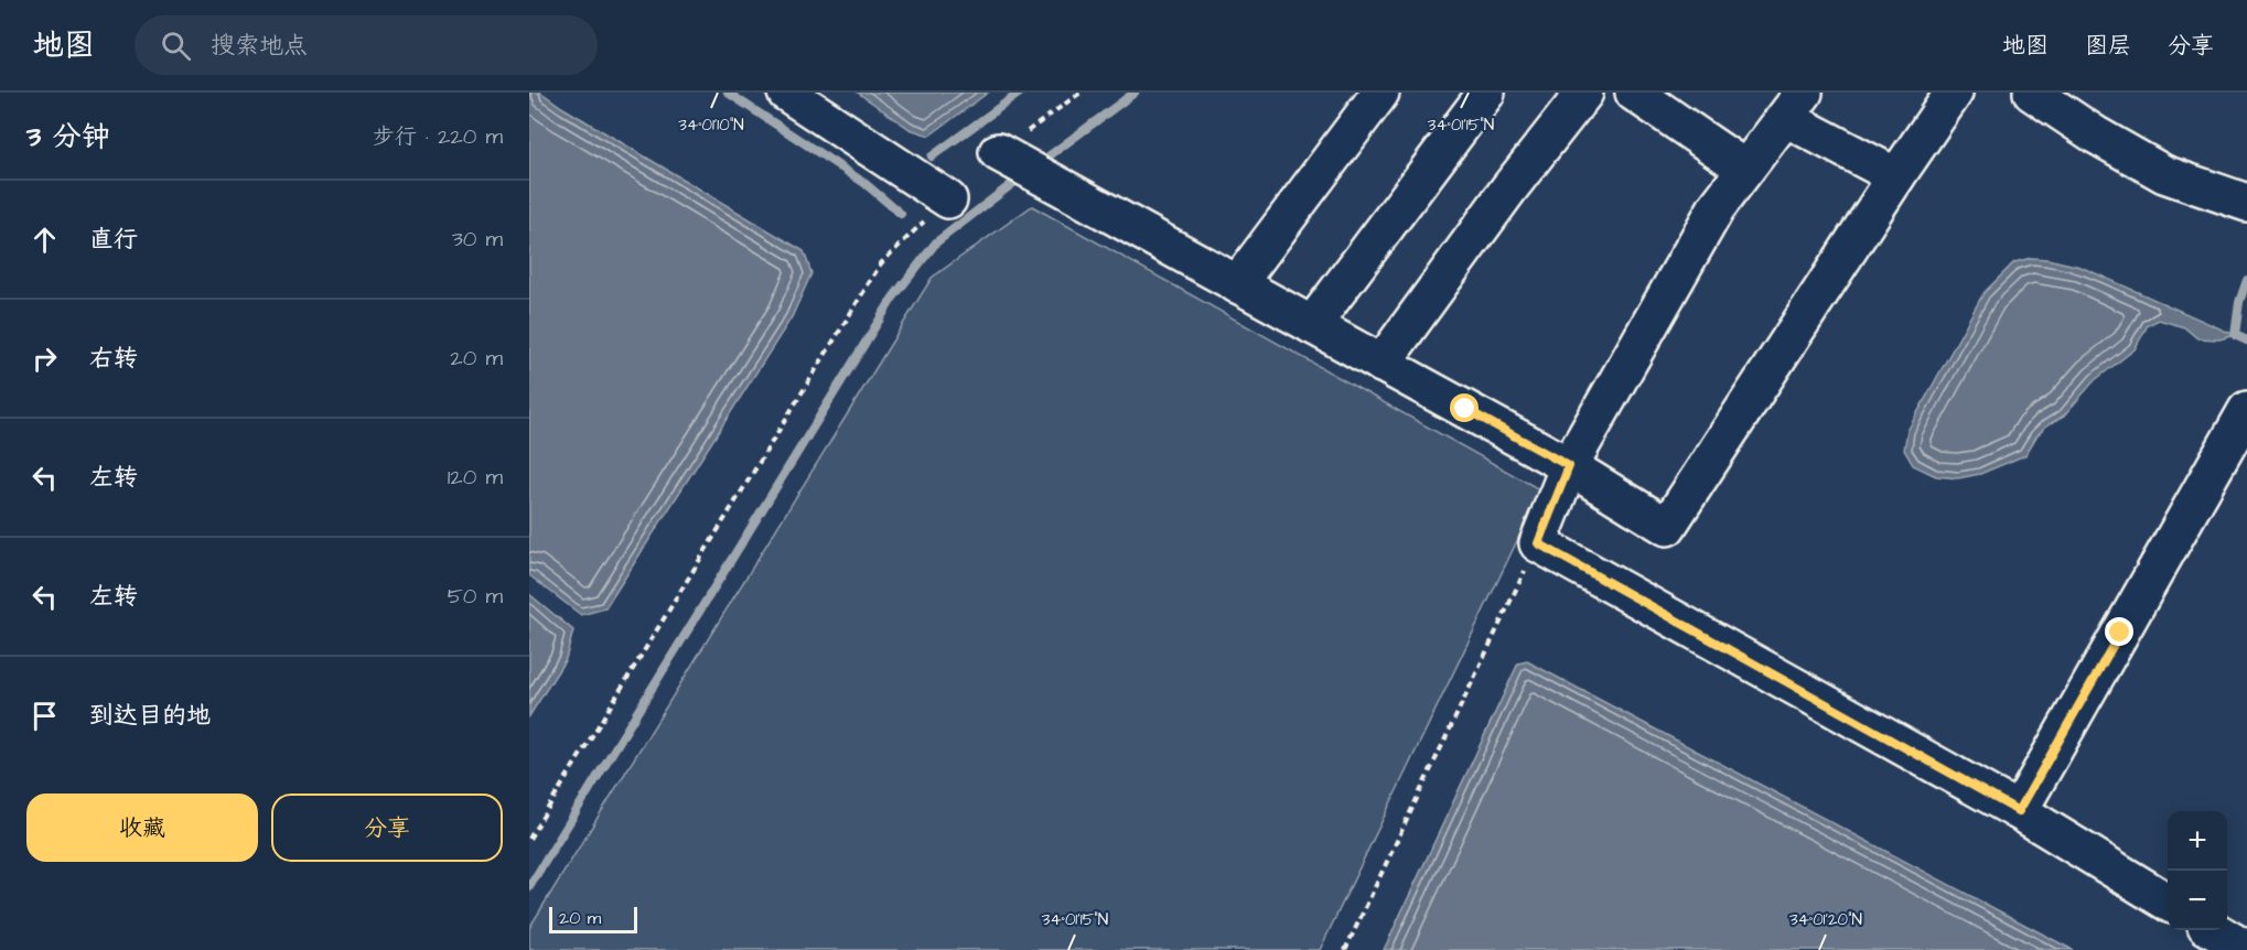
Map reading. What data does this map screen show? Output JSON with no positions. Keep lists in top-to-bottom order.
{
  "scale_bar": "20 m",
  "page": {
    "header": "地图",
    "search": "搜索地点",
    "nav": ["地图", "图层", "分享"],
    "heading": ["3 分钟", "步行 · 220 m"],
    "list": [
      ["直行", "30 m"],
      ["右转", "20 m"],
      ["左转", "120 m"],
      ["左转", "50 m"],
      "到达目的地"
    ],
    "buttons": ["收藏", "分享"],
    "map_buttons": ["+", "−"],
    "scale": "20 m"
  },
  "coordinates": ["34°01'10\"N", "34°01'15\"N", "34°01'20\"N"]
}
